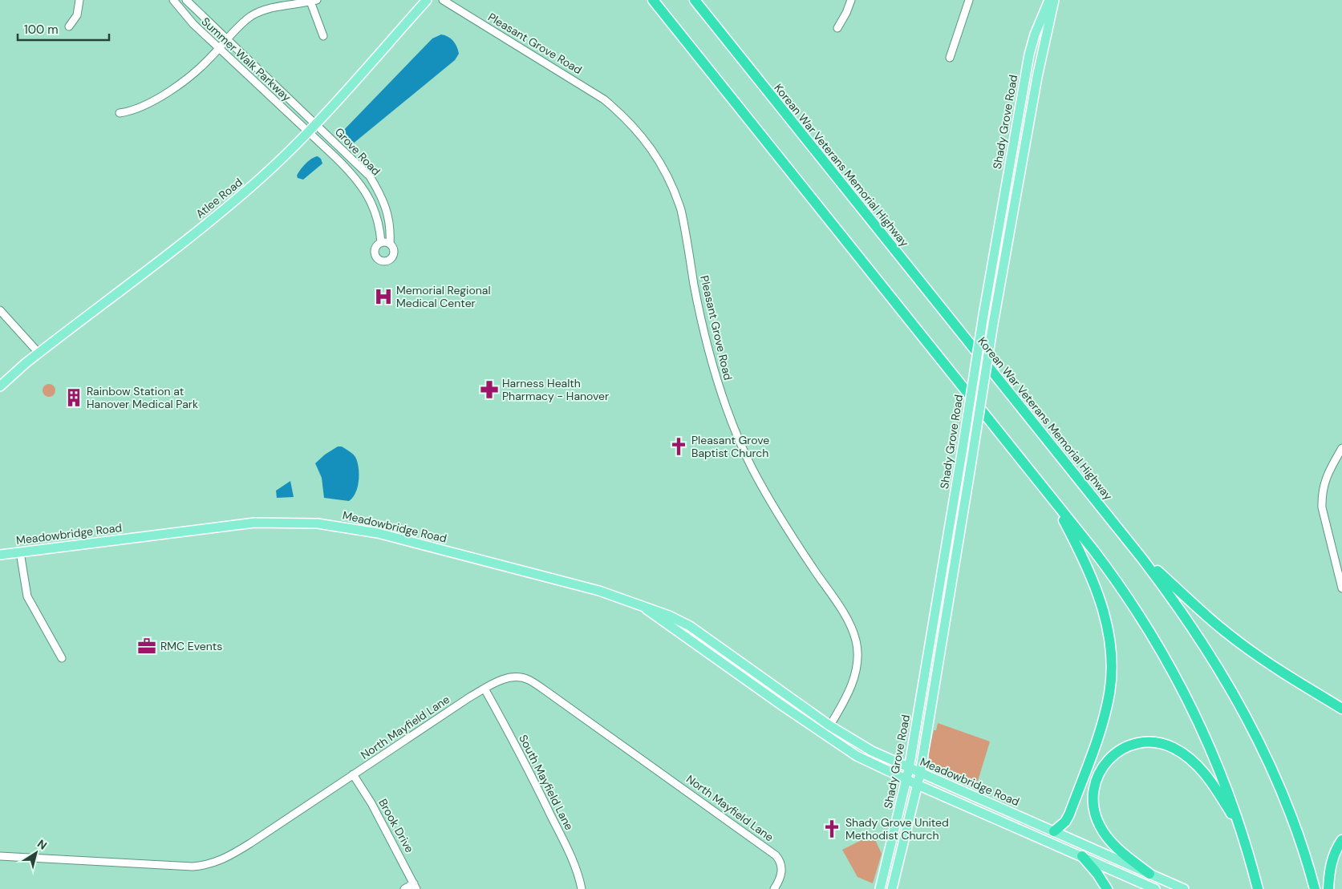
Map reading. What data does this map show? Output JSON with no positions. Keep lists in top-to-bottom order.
{
  "streets": {
    "highway": ["Korean War Veterans Memorial Highway"],
    "main road": ["Shady Grove Road", "Atlee Road", "Meadowbridge Road"],
    "street": [
      "Pleasant Grove Road",
      "Summer Walk Parkway",
      "Grove Road",
      "North Mayfield Lane",
      "South Mayfield Lane",
      "Brook Drive"
    ]
  },
  "crossings": [
    ["Pleasant Grove Road", "Meadowbridge Road"],
    ["Summer Walk Parkway", "Grove Road"],
    ["Summer Walk Parkway", "Atlee Road"],
    ["Shady Grove Road", "Meadowbridge Road"],
    ["Grove Road", "Atlee Road"],
    ["North Mayfield Lane", "South Mayfield Lane"],
    ["North Mayfield Lane", "Brook Drive"]
  ],
  "places": {
    "hospital": ["Memorial Regional Medical Center"],
    "pharmacy": ["Harness Health Pharmacy - Hanover"],
    "building": ["Rainbow Station at Hanover Medical Park"],
    "church": ["Pleasant Grove Baptist Church", "Shady Grove United Methodist Church"],
    "office": ["RMC Events"]
  },
  "scale_bar": "100 m",
  "north": "top right"
}
